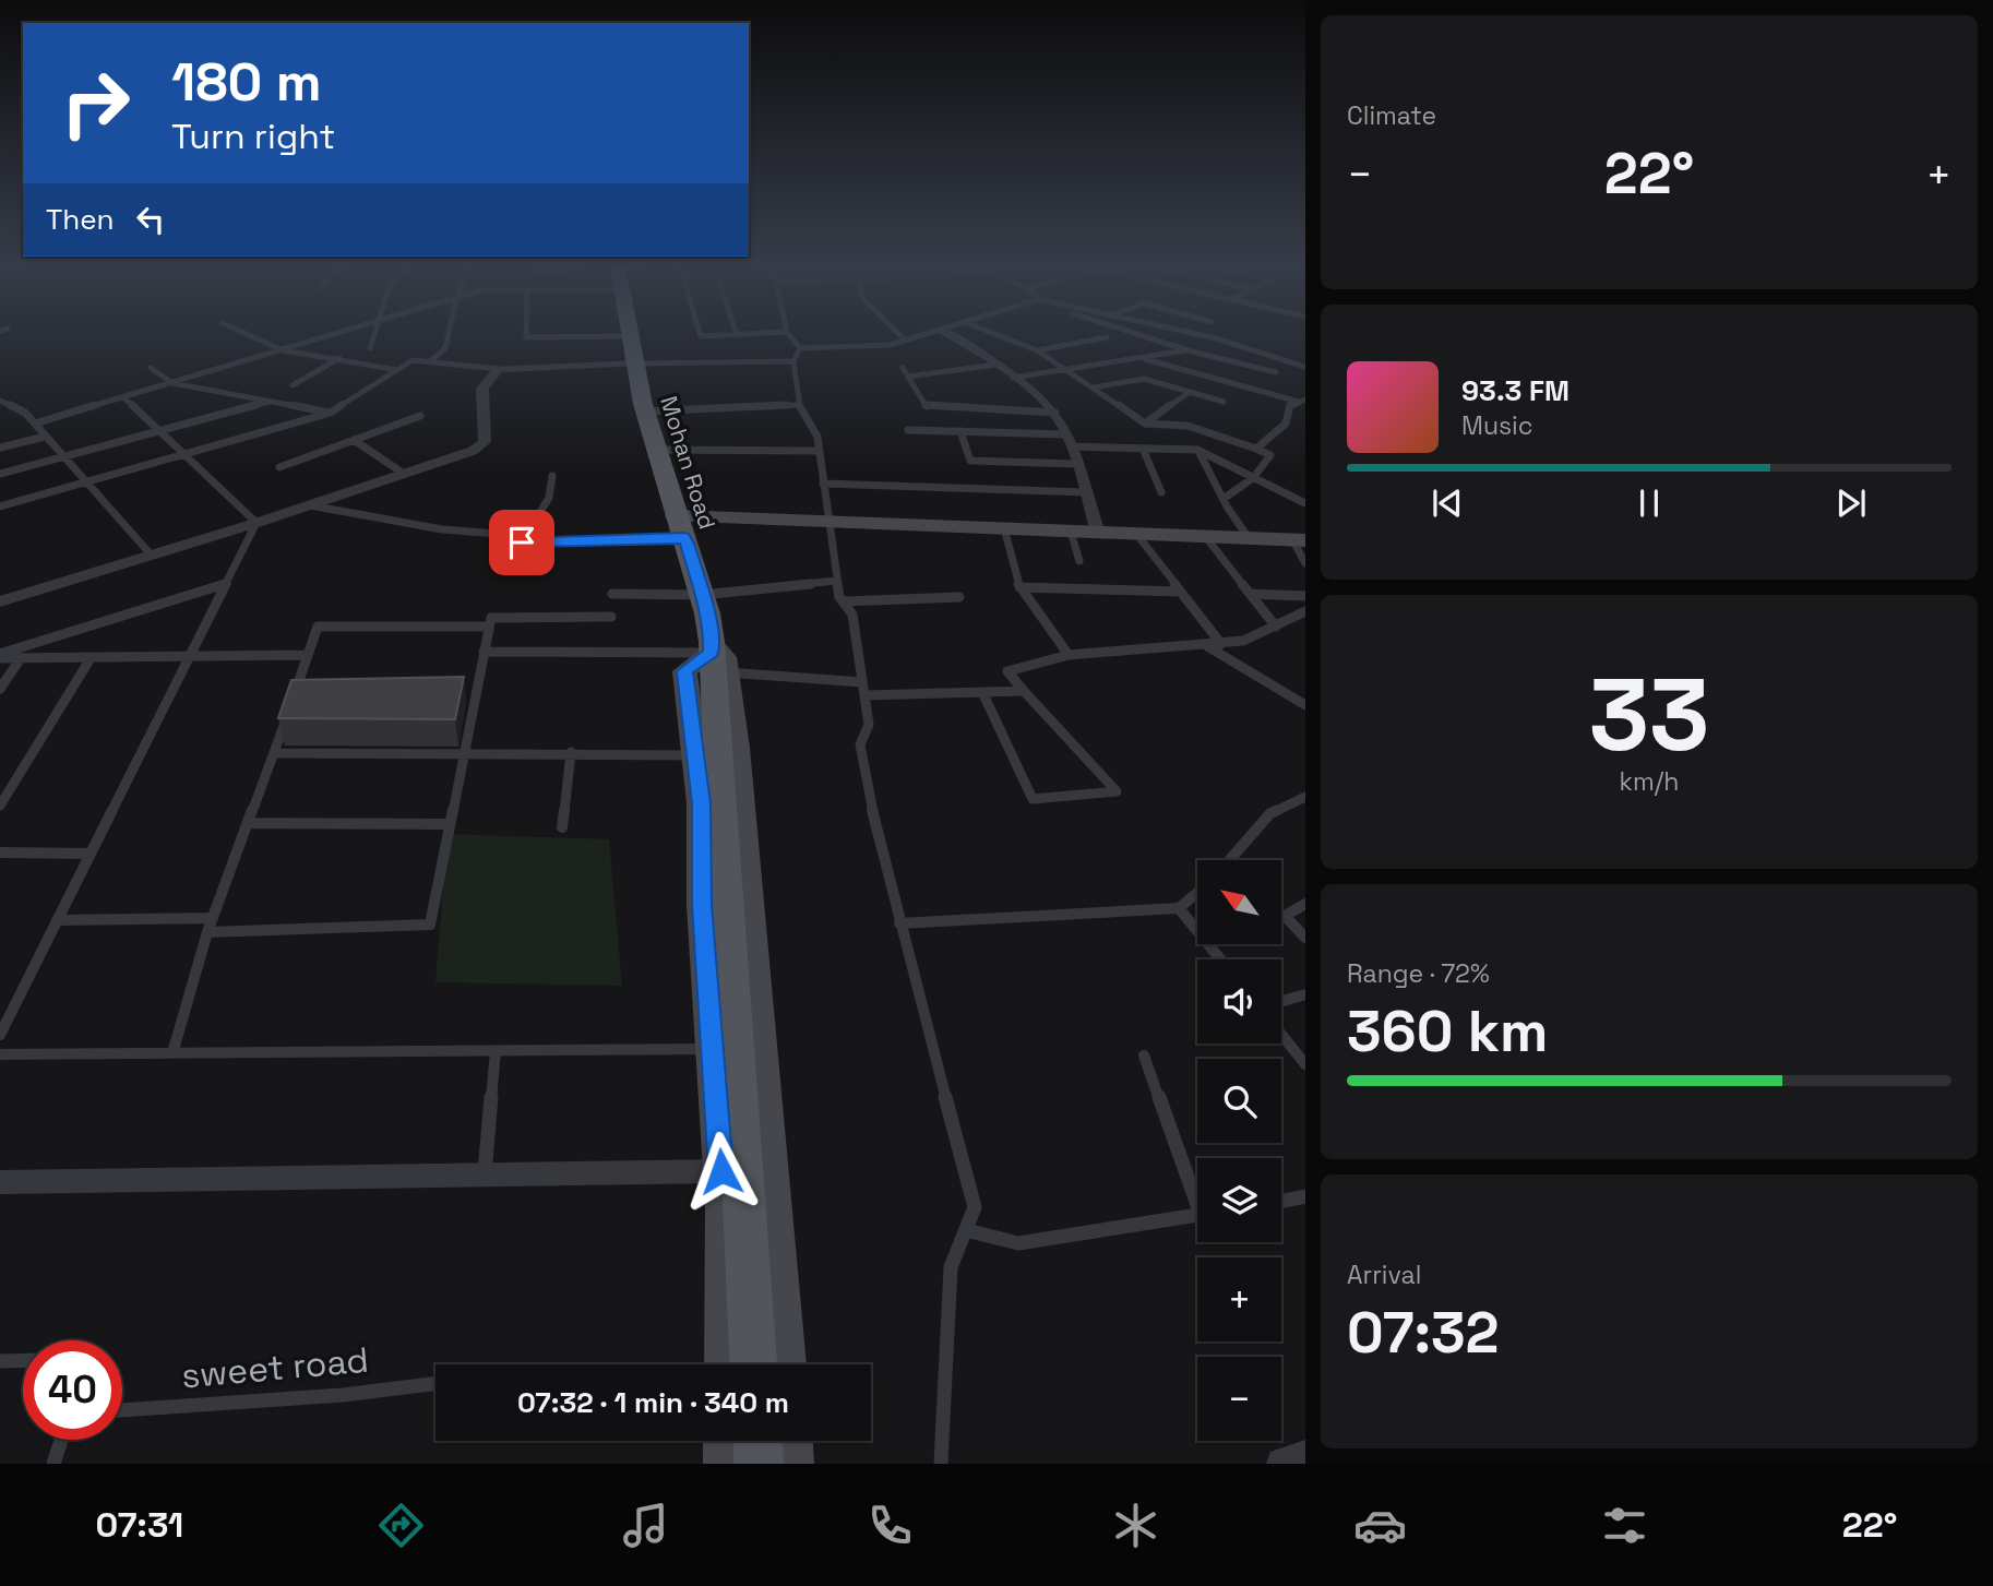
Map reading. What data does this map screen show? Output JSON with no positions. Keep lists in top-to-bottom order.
{
  "streets": {
    "main road": ["Mohan Road"],
    "lane": ["sweet road"]
  },
  "north": "top left",
  "page": {
    "tile": [
      "Climate",
      ["33", "km/h"],
      ["Range · 72%", "360 km"],
      ["Arrival", "07:32"]
    ],
    "turn": ["180 m", "Turn right"],
    "heat": ["−", "22°", "+"],
    "then": "Then",
    "song": ["93.3 FM", "Music"],
    "map_buttons": ["+", "−"],
    "limit": "40",
    "trip": "07:32 · 1 min · 340 m",
    "tabs": ["07:31", "22°"]
  }
}
